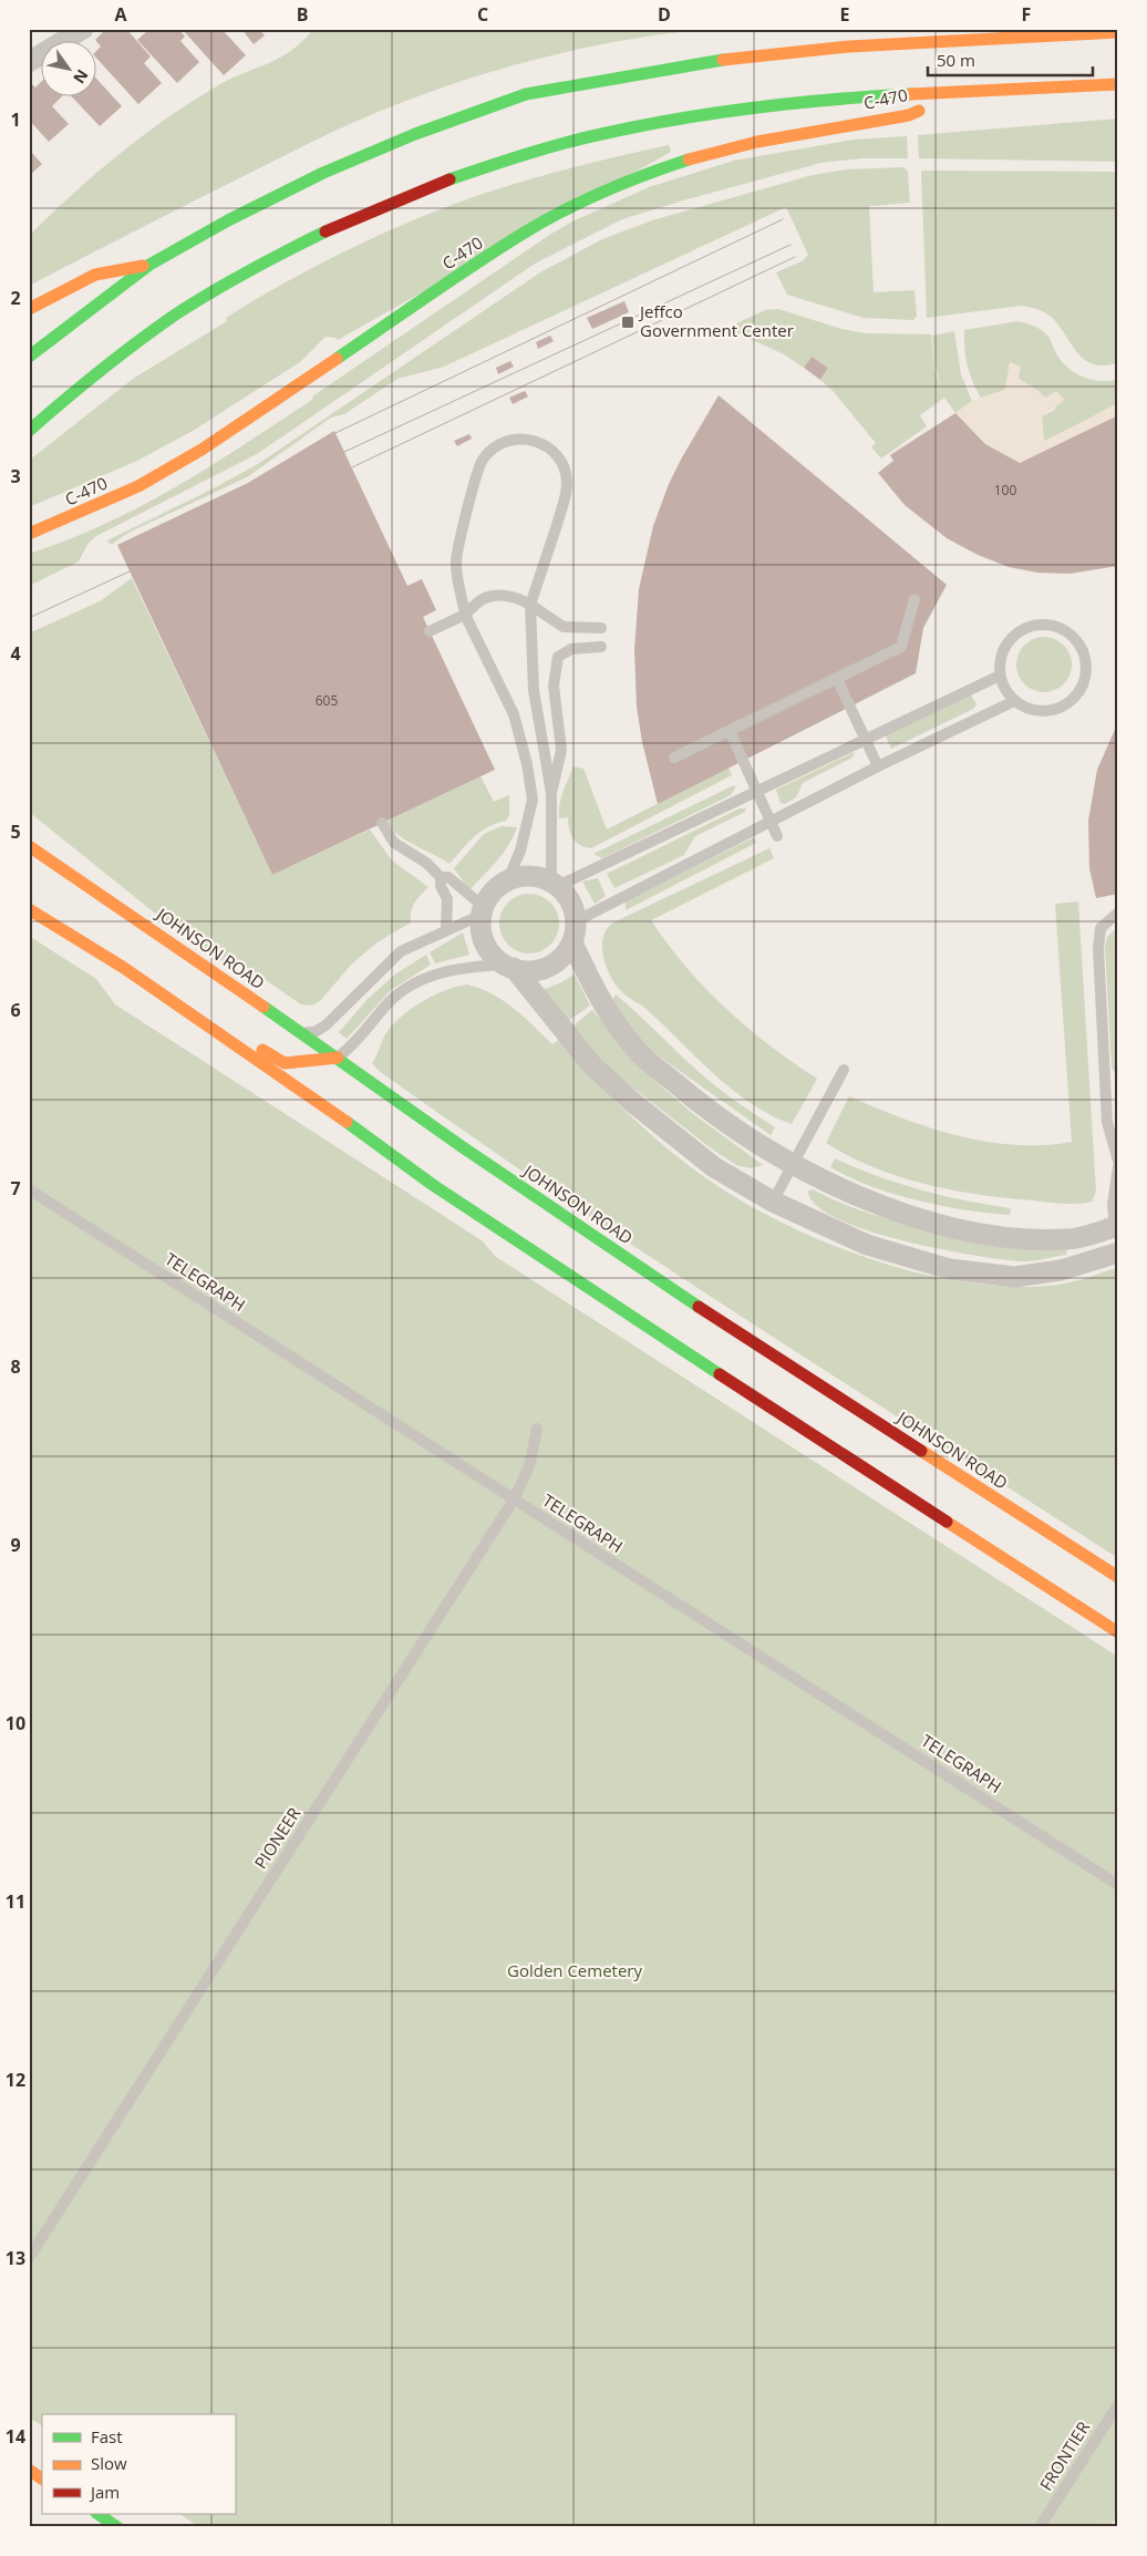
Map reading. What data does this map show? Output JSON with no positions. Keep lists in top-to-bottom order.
{
  "streets": {
    "main road": ["C-470", "JOHNSON ROAD"],
    "lane": ["TELEGRAPH", "PIONEER", "FRONTIER"]
  },
  "crossings": [
    ["TELEGRAPH", "PIONEER"]
  ],
  "parks": ["Golden Cemetery"],
  "places": {
    "transit": ["Jeffco Government Center"]
  },
  "house_numbers": ["100", "605"],
  "legend": ["Fast", "Slow", "Jam"],
  "scale_bar": "50 m",
  "north": "bottom right",
  "grid": {
    "columns": [
      "A",
      "B",
      "C",
      "D",
      "E",
      "F"
    ],
    "rows": [
      "1",
      "2",
      "3",
      "4",
      "5",
      "6",
      "7",
      "8",
      "9",
      "10",
      "11",
      "12",
      "13",
      "14"
    ]
  }
}
